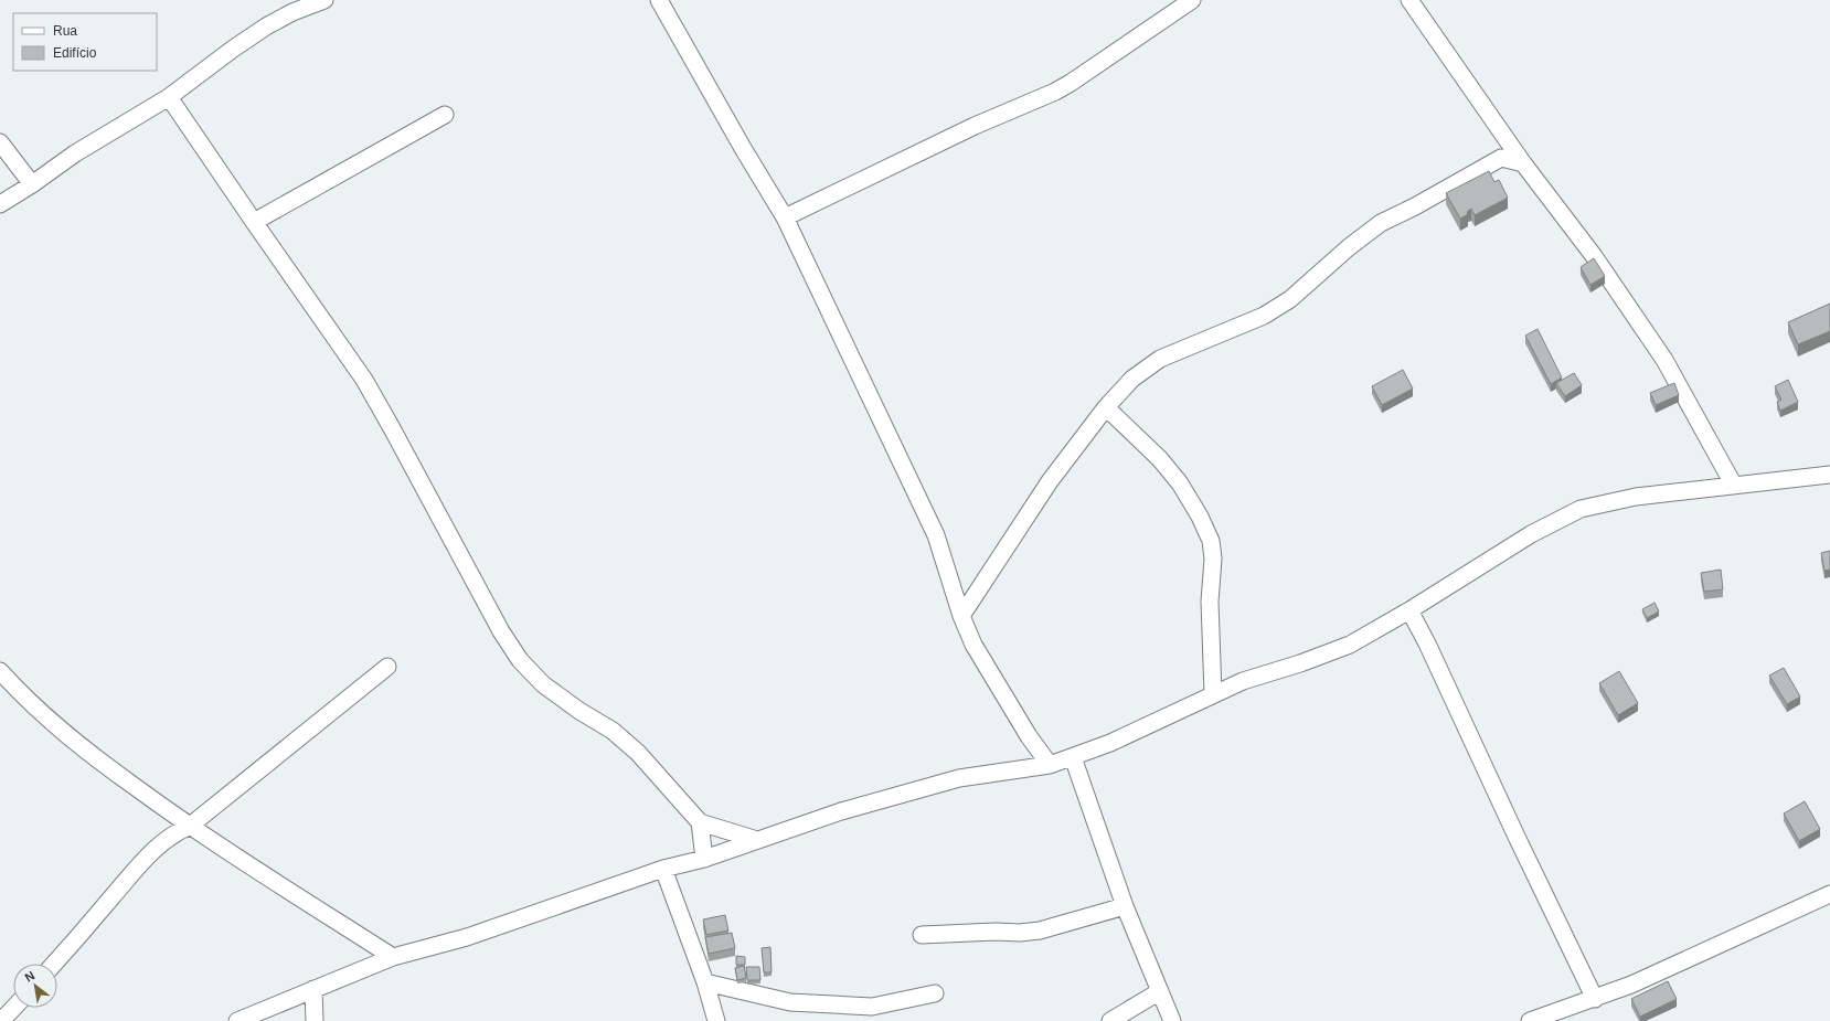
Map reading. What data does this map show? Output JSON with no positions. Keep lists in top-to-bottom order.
{
  "legend": ["Rua", "Edifício"],
  "north": "top left"
}
